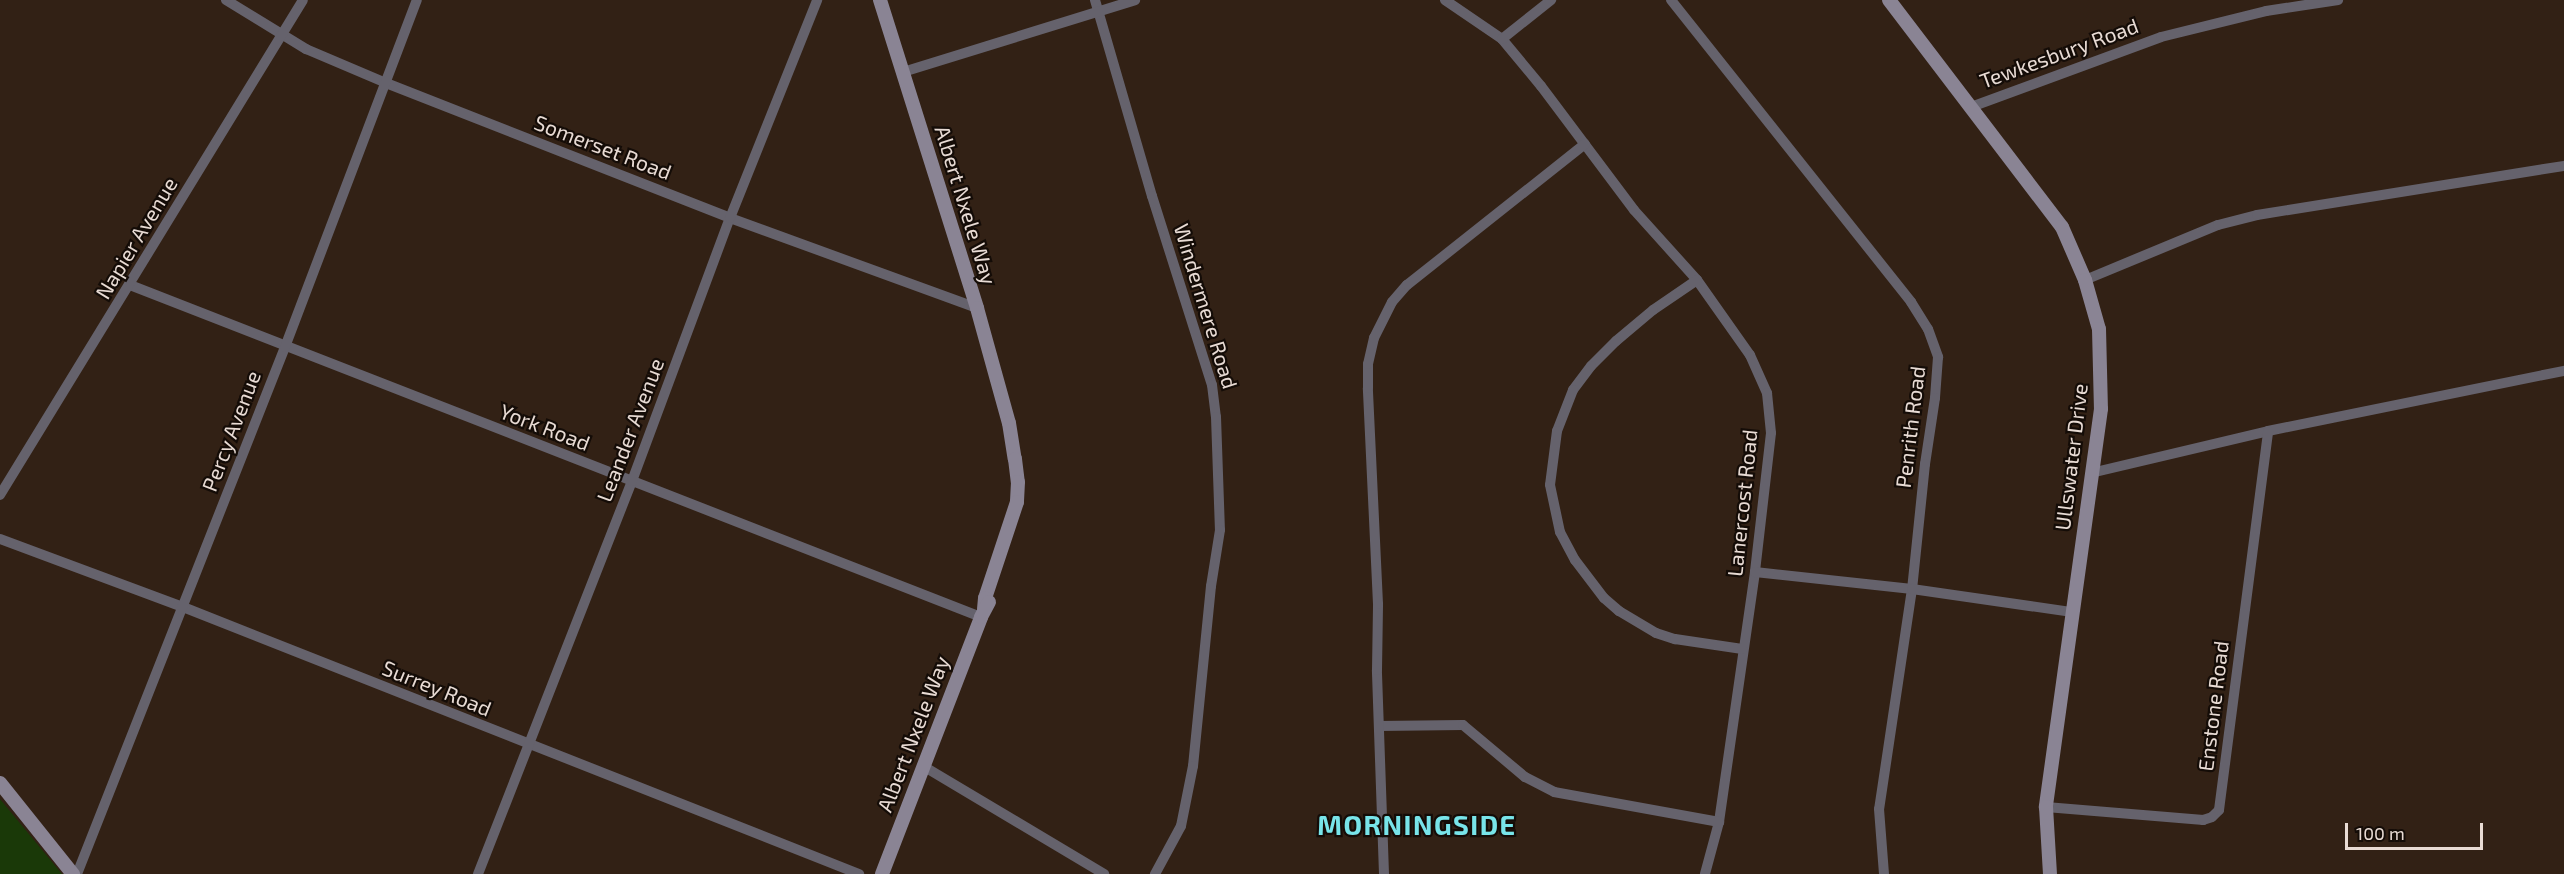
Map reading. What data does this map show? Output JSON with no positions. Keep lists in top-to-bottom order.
{
  "streets": {
    "main road": ["Albert Nxele Way", "Ullswater Drive"],
    "street": [
      "Tewkesbury Road",
      "Somerset Road",
      "Napier Avenue",
      "Windermere Road",
      "York Road",
      "Penrith Road",
      "Leander Avenue",
      "Percy Avenue",
      "Lanercost Road",
      "Surrey Road",
      "Enstone Road"
    ]
  },
  "crossings": [
    ["Tewkesbury Road", "Ullswater Drive"],
    ["Somerset Road", "Albert Nxele Way"],
    ["Somerset Road", "Napier Avenue"],
    ["Somerset Road", "Leander Avenue"],
    ["Somerset Road", "Percy Avenue"],
    ["Albert Nxele Way", "York Road"],
    ["Napier Avenue", "York Road"],
    ["York Road", "Leander Avenue"],
    ["York Road", "Percy Avenue"],
    ["Leander Avenue", "Surrey Road"],
    ["Percy Avenue", "Surrey Road"],
    ["Ullswater Drive", "Enstone Road"]
  ],
  "districts": ["MORNINGSIDE"],
  "scale_bar": "100 m"
}
